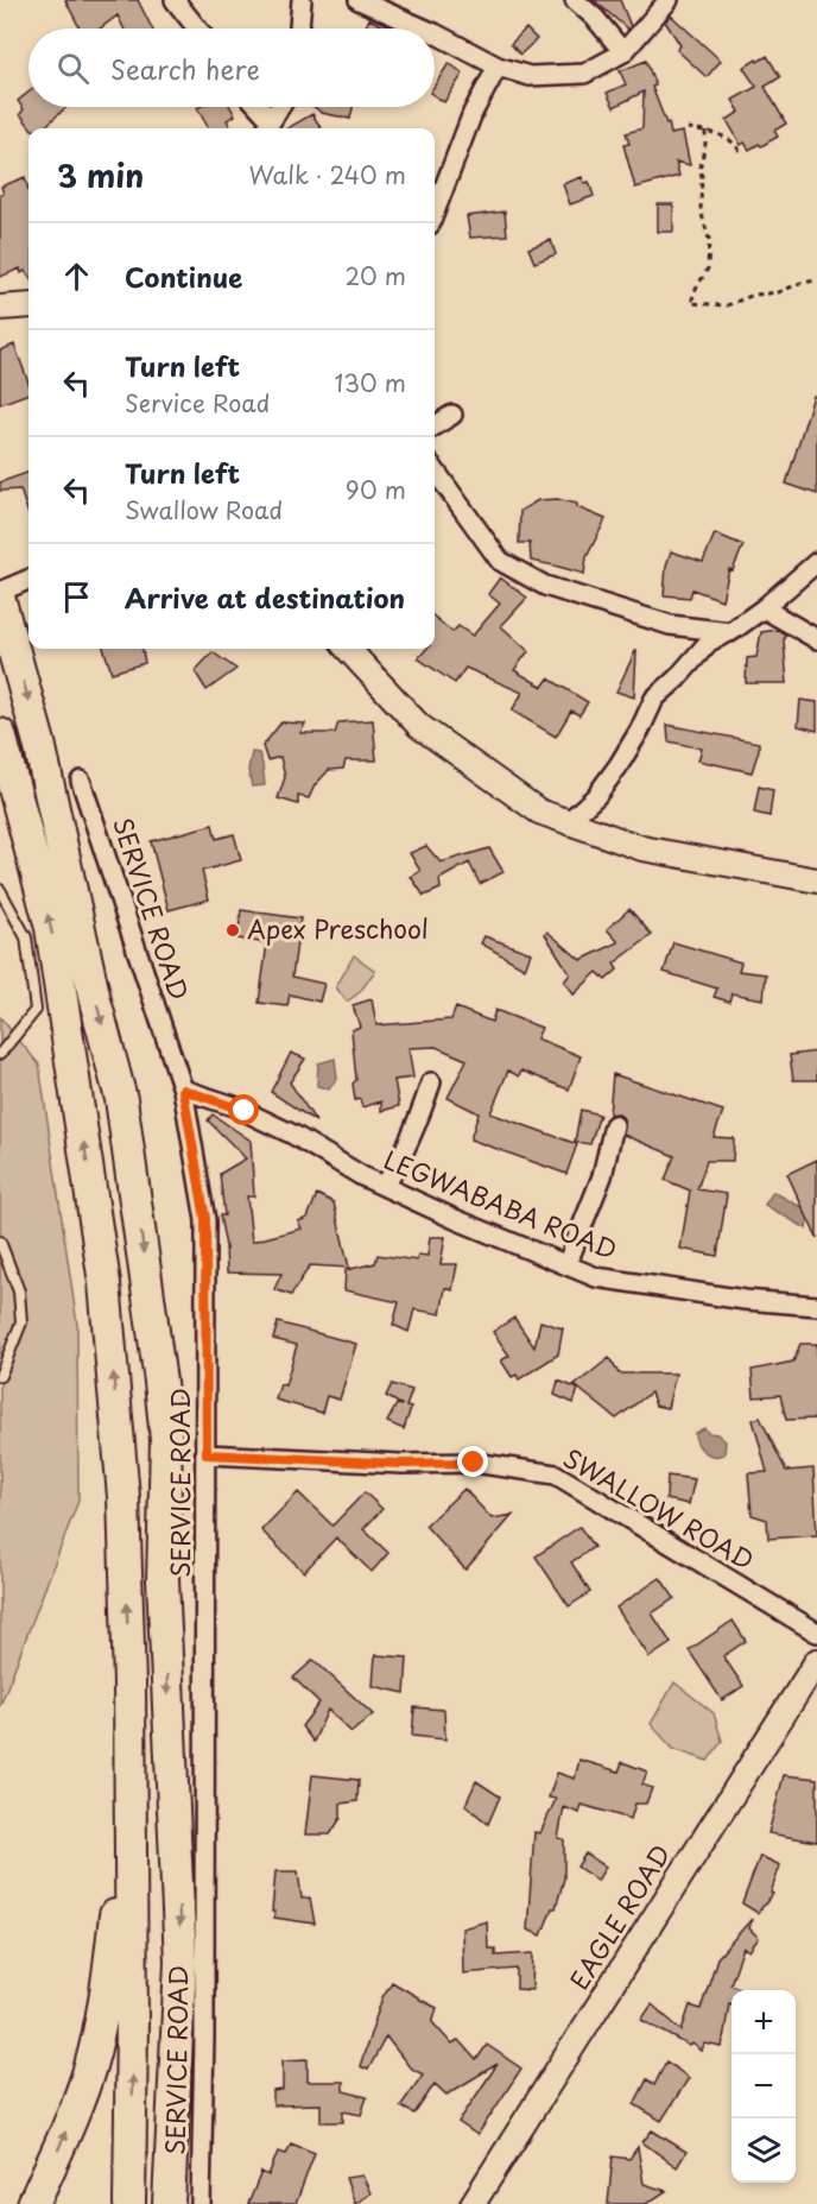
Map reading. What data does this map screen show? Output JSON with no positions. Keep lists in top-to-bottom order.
{
  "streets": {
    "street": [
      "SERVICE ROAD",
      "LEGWABABA ROAD",
      "SWALLOW ROAD",
      "EAGLE ROAD"
    ]
  },
  "crossings": [
    ["SERVICE ROAD", "LEGWABABA ROAD"],
    ["SERVICE ROAD", "SWALLOW ROAD"]
  ],
  "places": ["Apex Preschool"],
  "page": {
    "search": "Search here",
    "heading": ["3 min", "Walk · 240 m"],
    "list": [
      ["Continue", "20 m"],
      ["Turn left", "Service Road", "130 m"],
      ["Turn left", "Swallow Road", "90 m"],
      "Arrive at destination"
    ],
    "map_buttons": ["+", "−"]
  }
}
